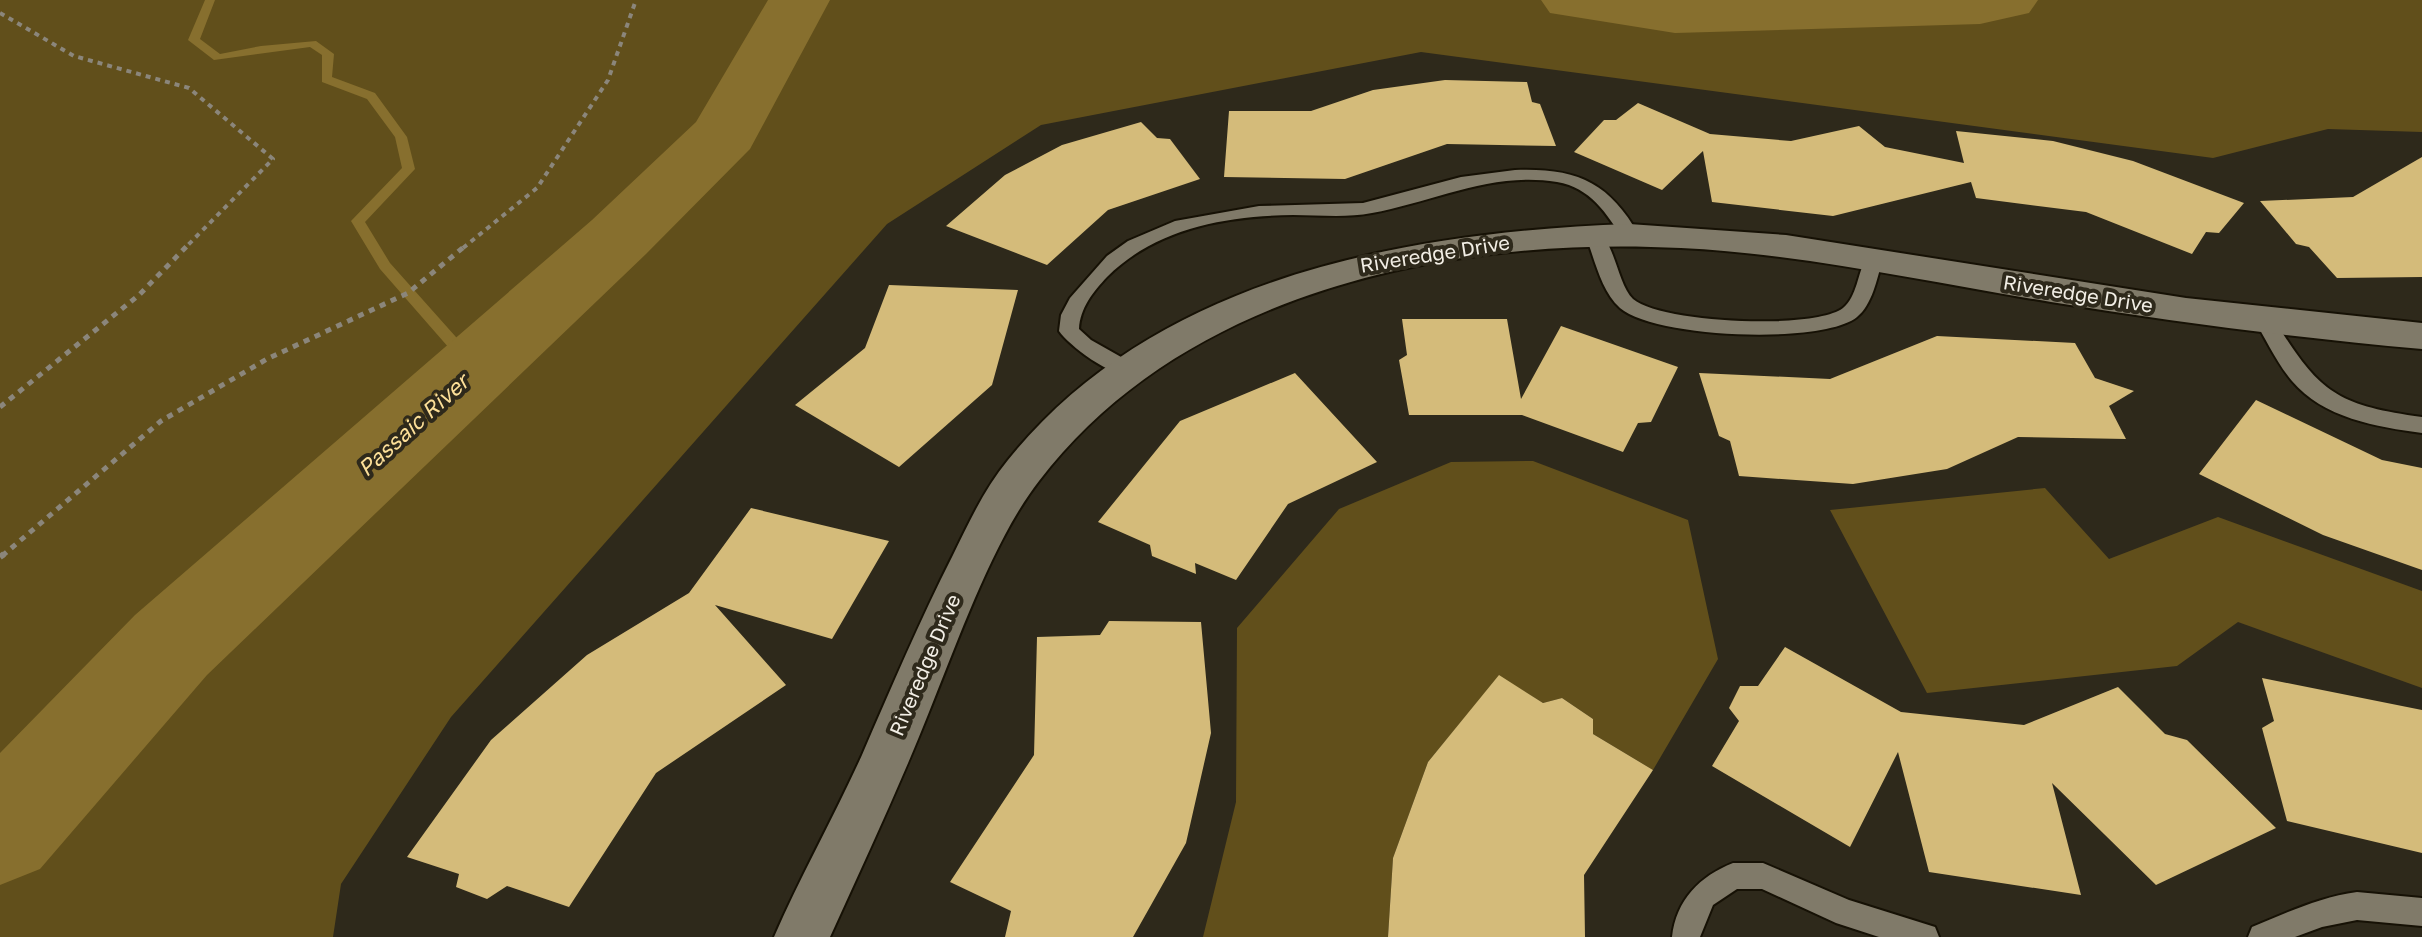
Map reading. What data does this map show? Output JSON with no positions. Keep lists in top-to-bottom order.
{
  "streets": {
    "street": ["Riveredge Drive"]
  },
  "water": ["Passaic River"]
}
